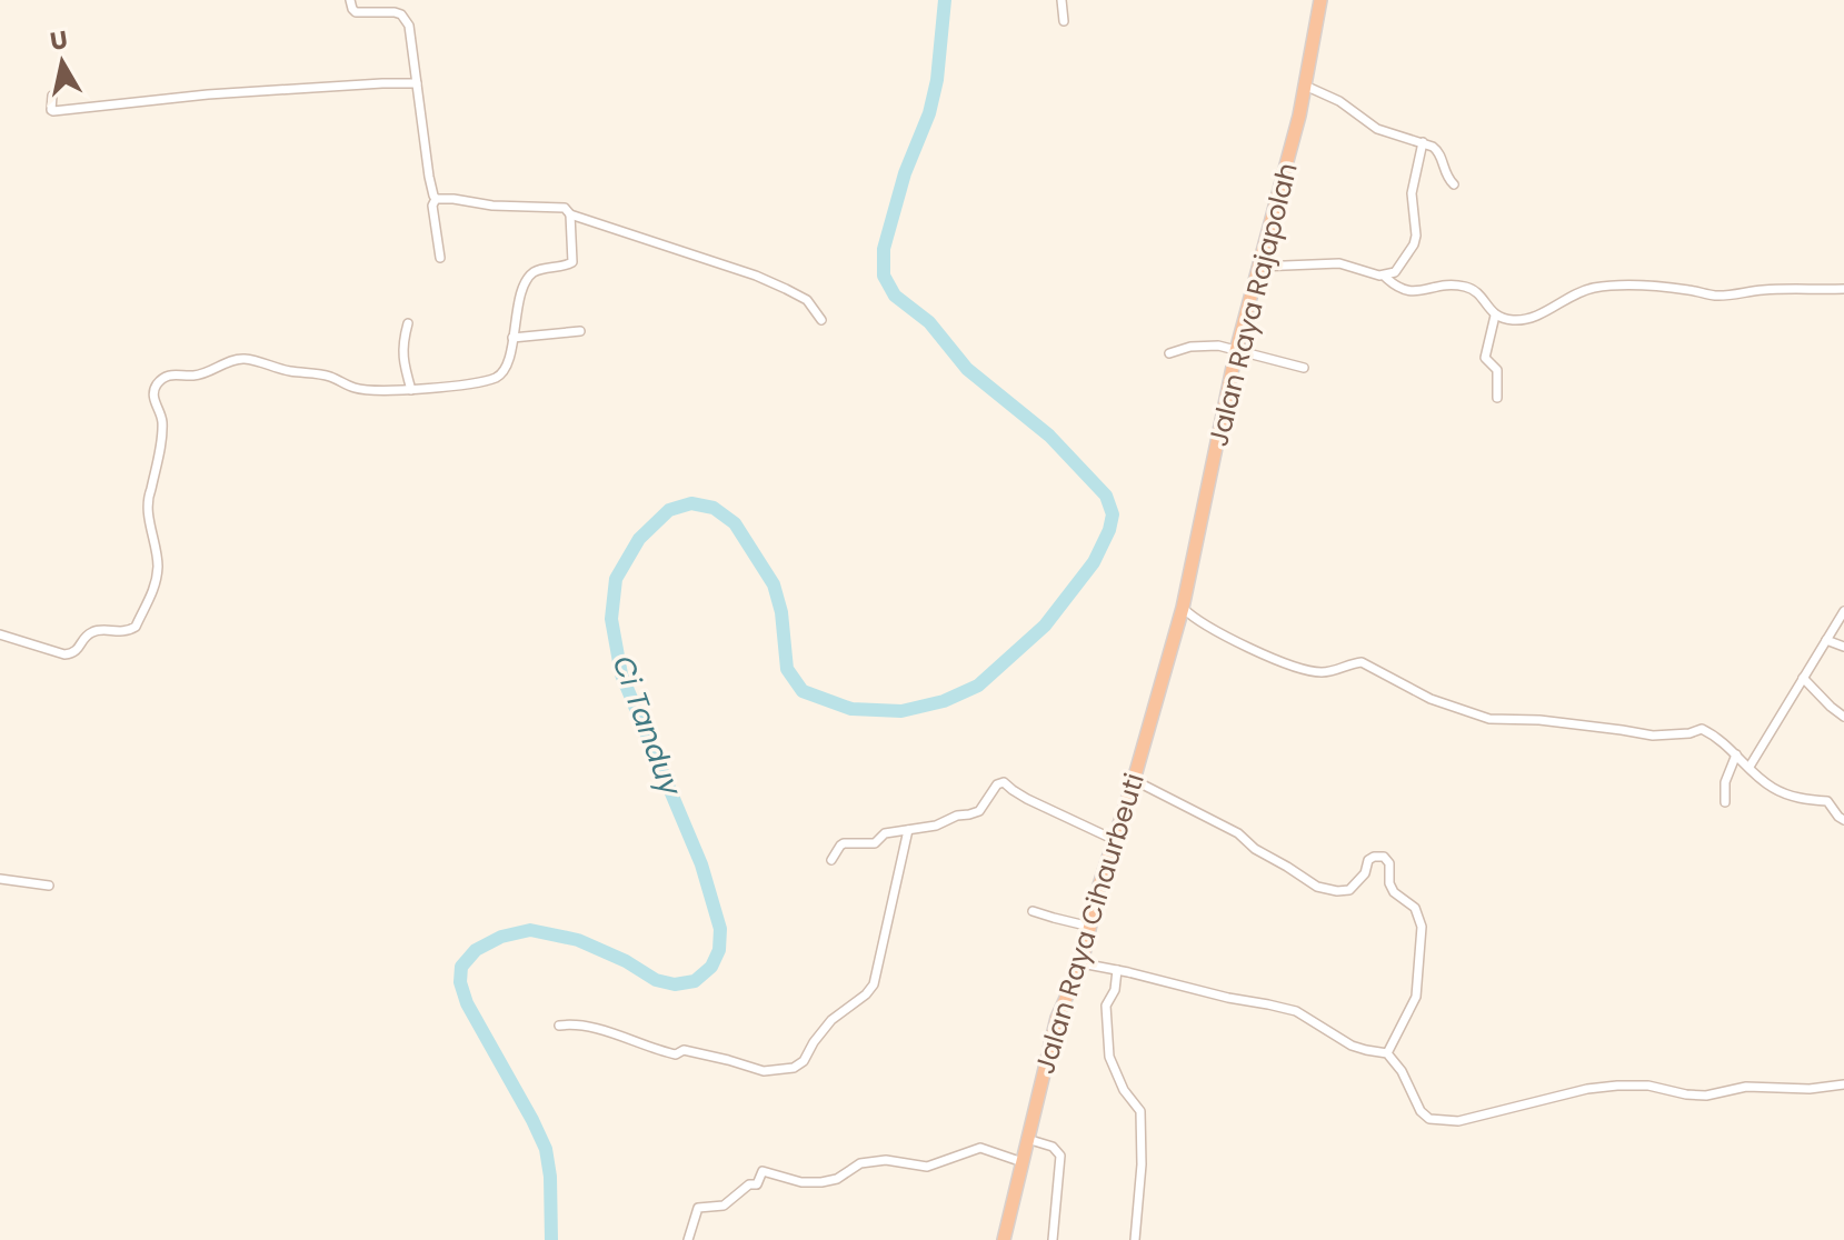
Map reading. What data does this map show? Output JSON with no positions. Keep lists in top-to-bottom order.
{
  "streets": {
    "highway": ["Jalan Raya Rajapolah", "Jalan Raya Cihaurbeuti"]
  },
  "crossings": [
    ["Jalan Raya Rajapolah", "Jalan Raya Cihaurbeuti"]
  ],
  "water": ["Ci Tanduy"],
  "north": "top"
}
